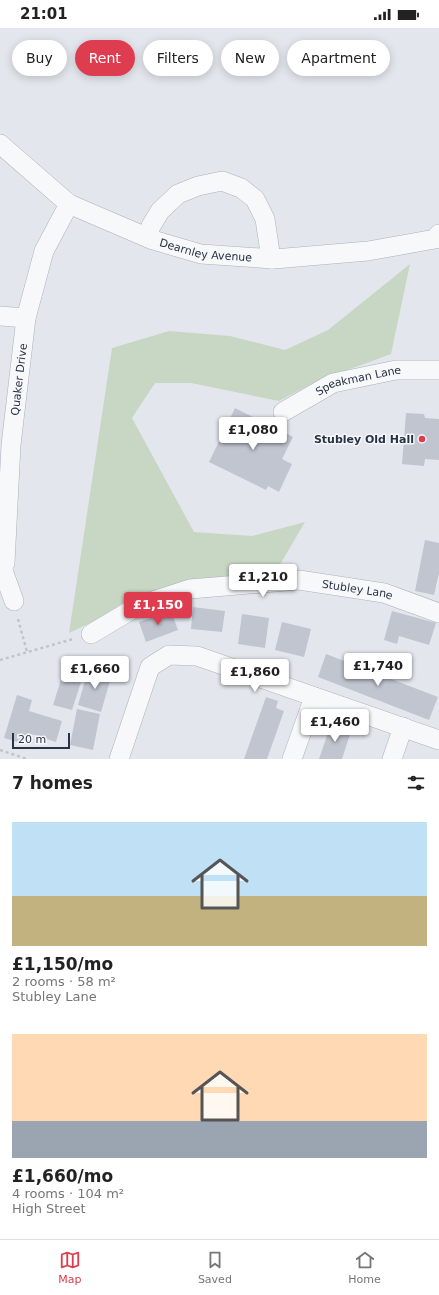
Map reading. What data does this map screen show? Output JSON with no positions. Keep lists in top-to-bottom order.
{
  "streets": {
    "street": [
      "Dearnley Avenue",
      "Quaker Drive",
      "Speakman Lane",
      "Stubley Lane"
    ]
  },
  "crossings": [
    ["Dearnley Avenue", "Quaker Drive"]
  ],
  "places": ["Stubley Old Hall"],
  "scale_bar": "20 m",
  "page": {
    "status": "21:01",
    "chip": [
      "Buy",
      "Rent",
      "Filters",
      "New",
      "Apartment"
    ],
    "price": [
      "£1,080",
      "£1,210",
      "£1,150",
      "£1,740",
      "£1,660",
      "£1,860",
      "£1,460"
    ],
    "scale": "20 m",
    "heading": "7 homes",
    "list": [
      {
        "name": "£1,150/mo",
        "note": "2 rooms · 58 m² · Stubley Lane"
      },
      {
        "name": "£1,660/mo",
        "note": "4 rooms · 104 m² · High Street"
      }
    ],
    "tabs": ["Map", "Saved", "Home"]
  }
}
